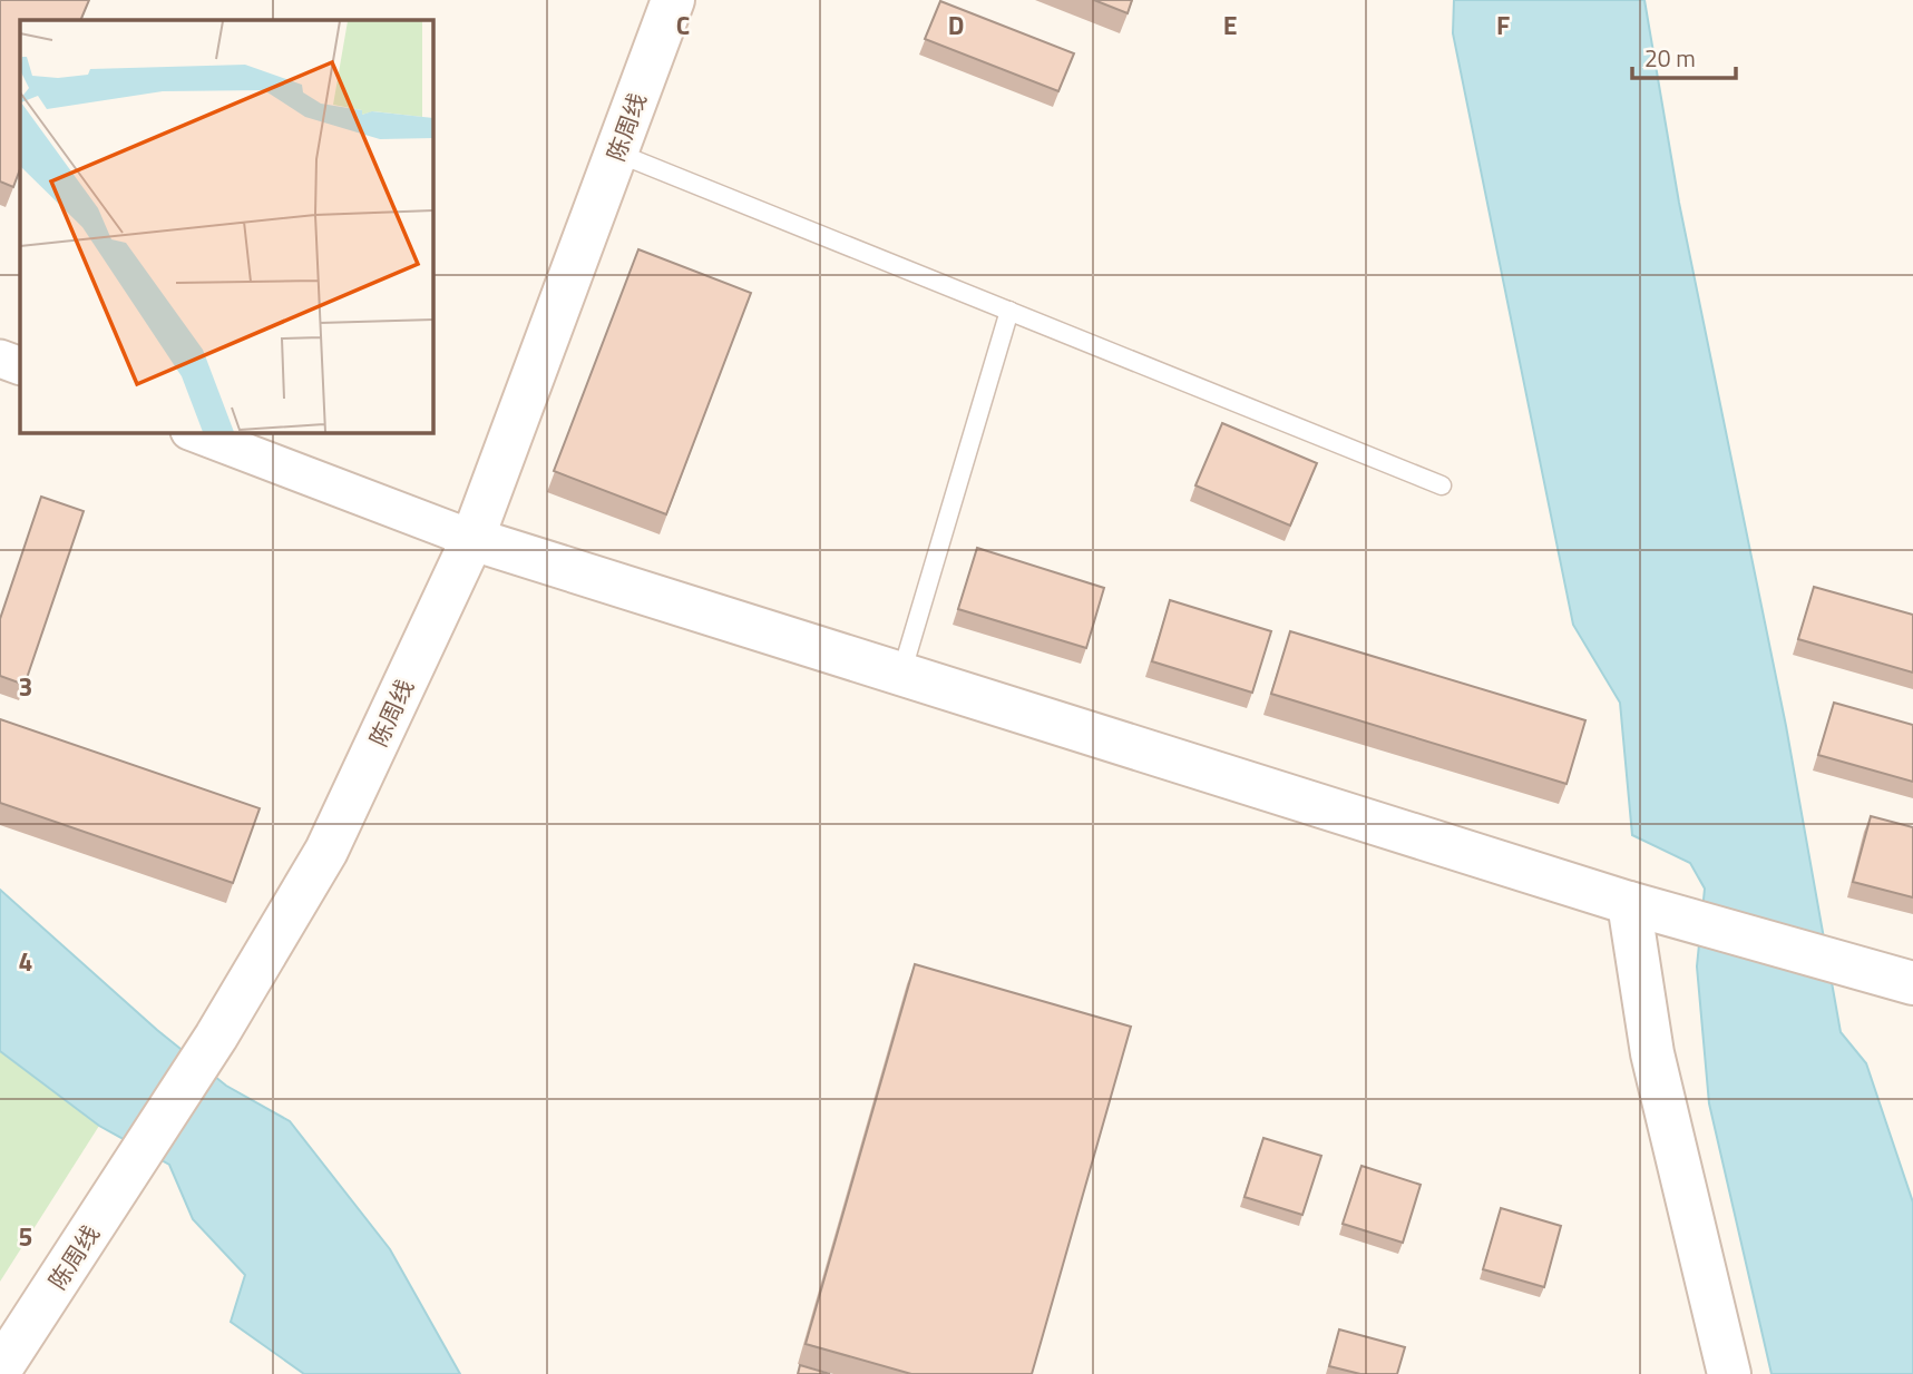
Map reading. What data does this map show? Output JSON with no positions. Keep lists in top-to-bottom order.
{
  "streets": {
    "street": ["陈周线"]
  },
  "scale_bar": "20 m",
  "grid": {
    "columns": [
      "C",
      "D",
      "E",
      "F"
    ],
    "rows": ["3", "4", "5"]
  }
}
